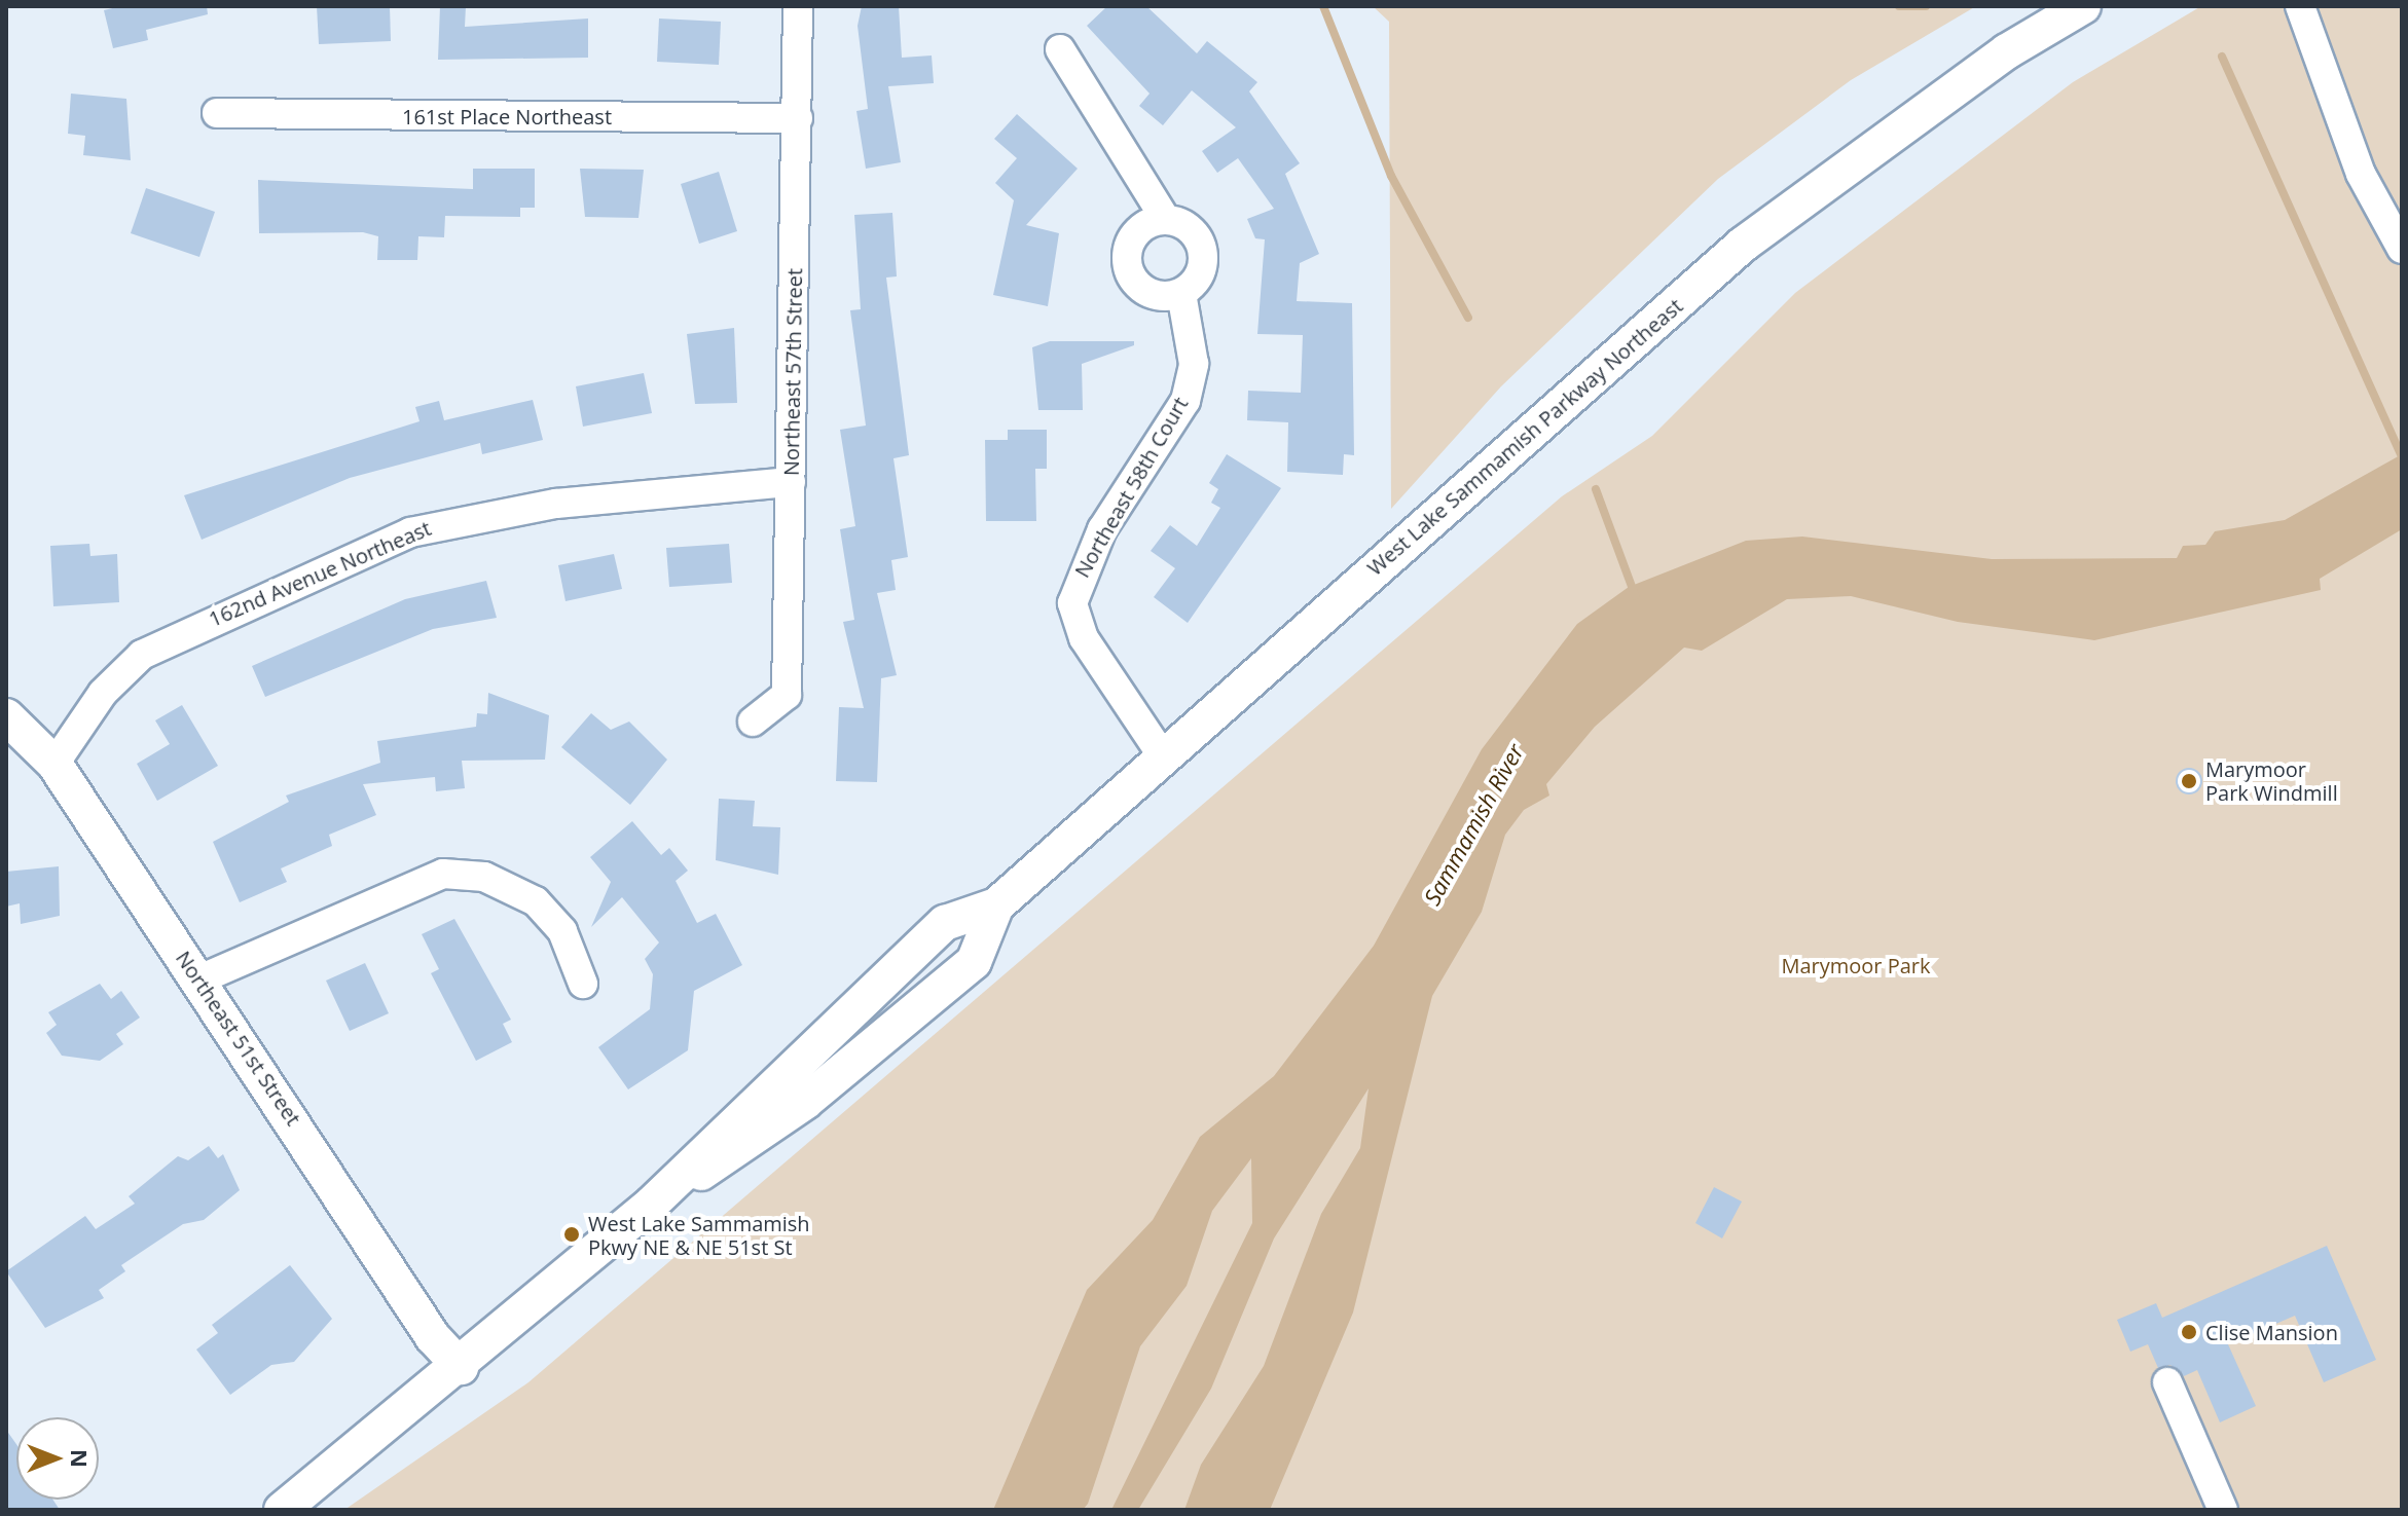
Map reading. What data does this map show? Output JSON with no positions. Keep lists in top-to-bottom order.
{
  "streets": {
    "main road": ["West Lake Sammamish Parkway Northeast", "Northeast 51st Street"],
    "street": [
      "161st Place Northeast",
      "Northeast 57th Street",
      "Northeast 58th Court",
      "162nd Avenue Northeast"
    ]
  },
  "crossings": [
    ["161st Place Northeast", "Northeast 57th Street"],
    ["Northeast 57th Street", "162nd Avenue Northeast"],
    ["West Lake Sammamish Parkway Northeast", "Northeast 58th Court"],
    ["West Lake Sammamish Parkway Northeast", "Northeast 51st Street"],
    ["162nd Avenue Northeast", "Northeast 51st Street"]
  ],
  "water": ["Sammamish River"],
  "parks": ["Marymoor Park"],
  "places": ["Marymoor Park Windmill", "West Lake Sammamish Pkwy NE & NE 51st St", "Clise Mansion"],
  "north": "right"
}
